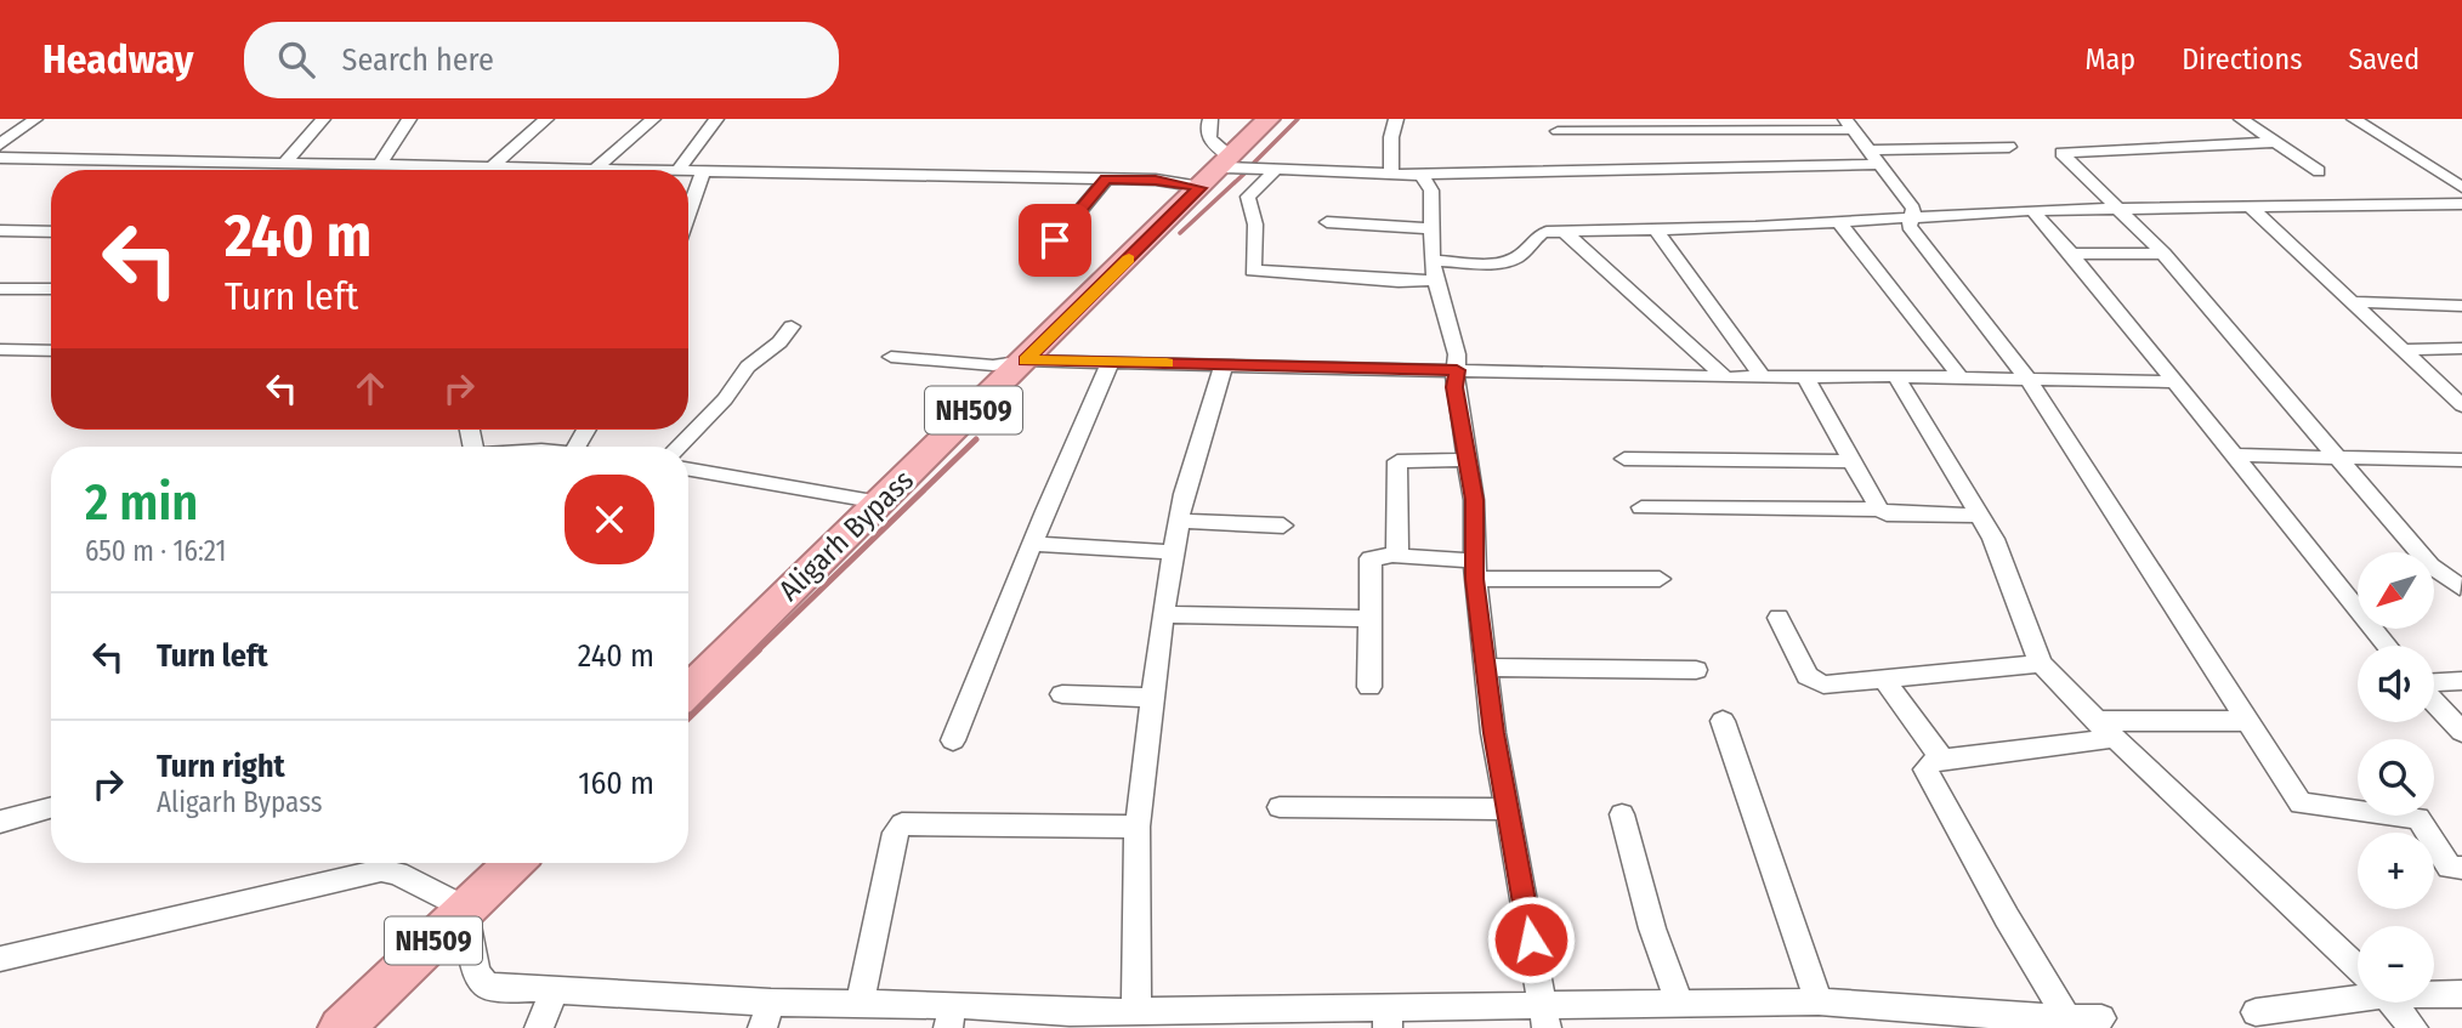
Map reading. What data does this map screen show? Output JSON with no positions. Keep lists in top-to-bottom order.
{
  "streets": {
    "highway": ["NH509", "Aligarh Bypass"]
  },
  "north": "bottom left",
  "page": {
    "header": "Headway",
    "search": "Search here",
    "nav": ["Map", "Directions", "Saved"],
    "turn": ["240 m", "Turn left"],
    "heading": ["2 min", "650 m · 16:21"],
    "map_buttons": ["+", "−"],
    "list": [
      {
        "name": "Turn left",
        "value": "240 m"
      },
      {
        "name": "Turn right",
        "note": "Aligarh Bypass",
        "value": "160 m"
      }
    ]
  }
}
